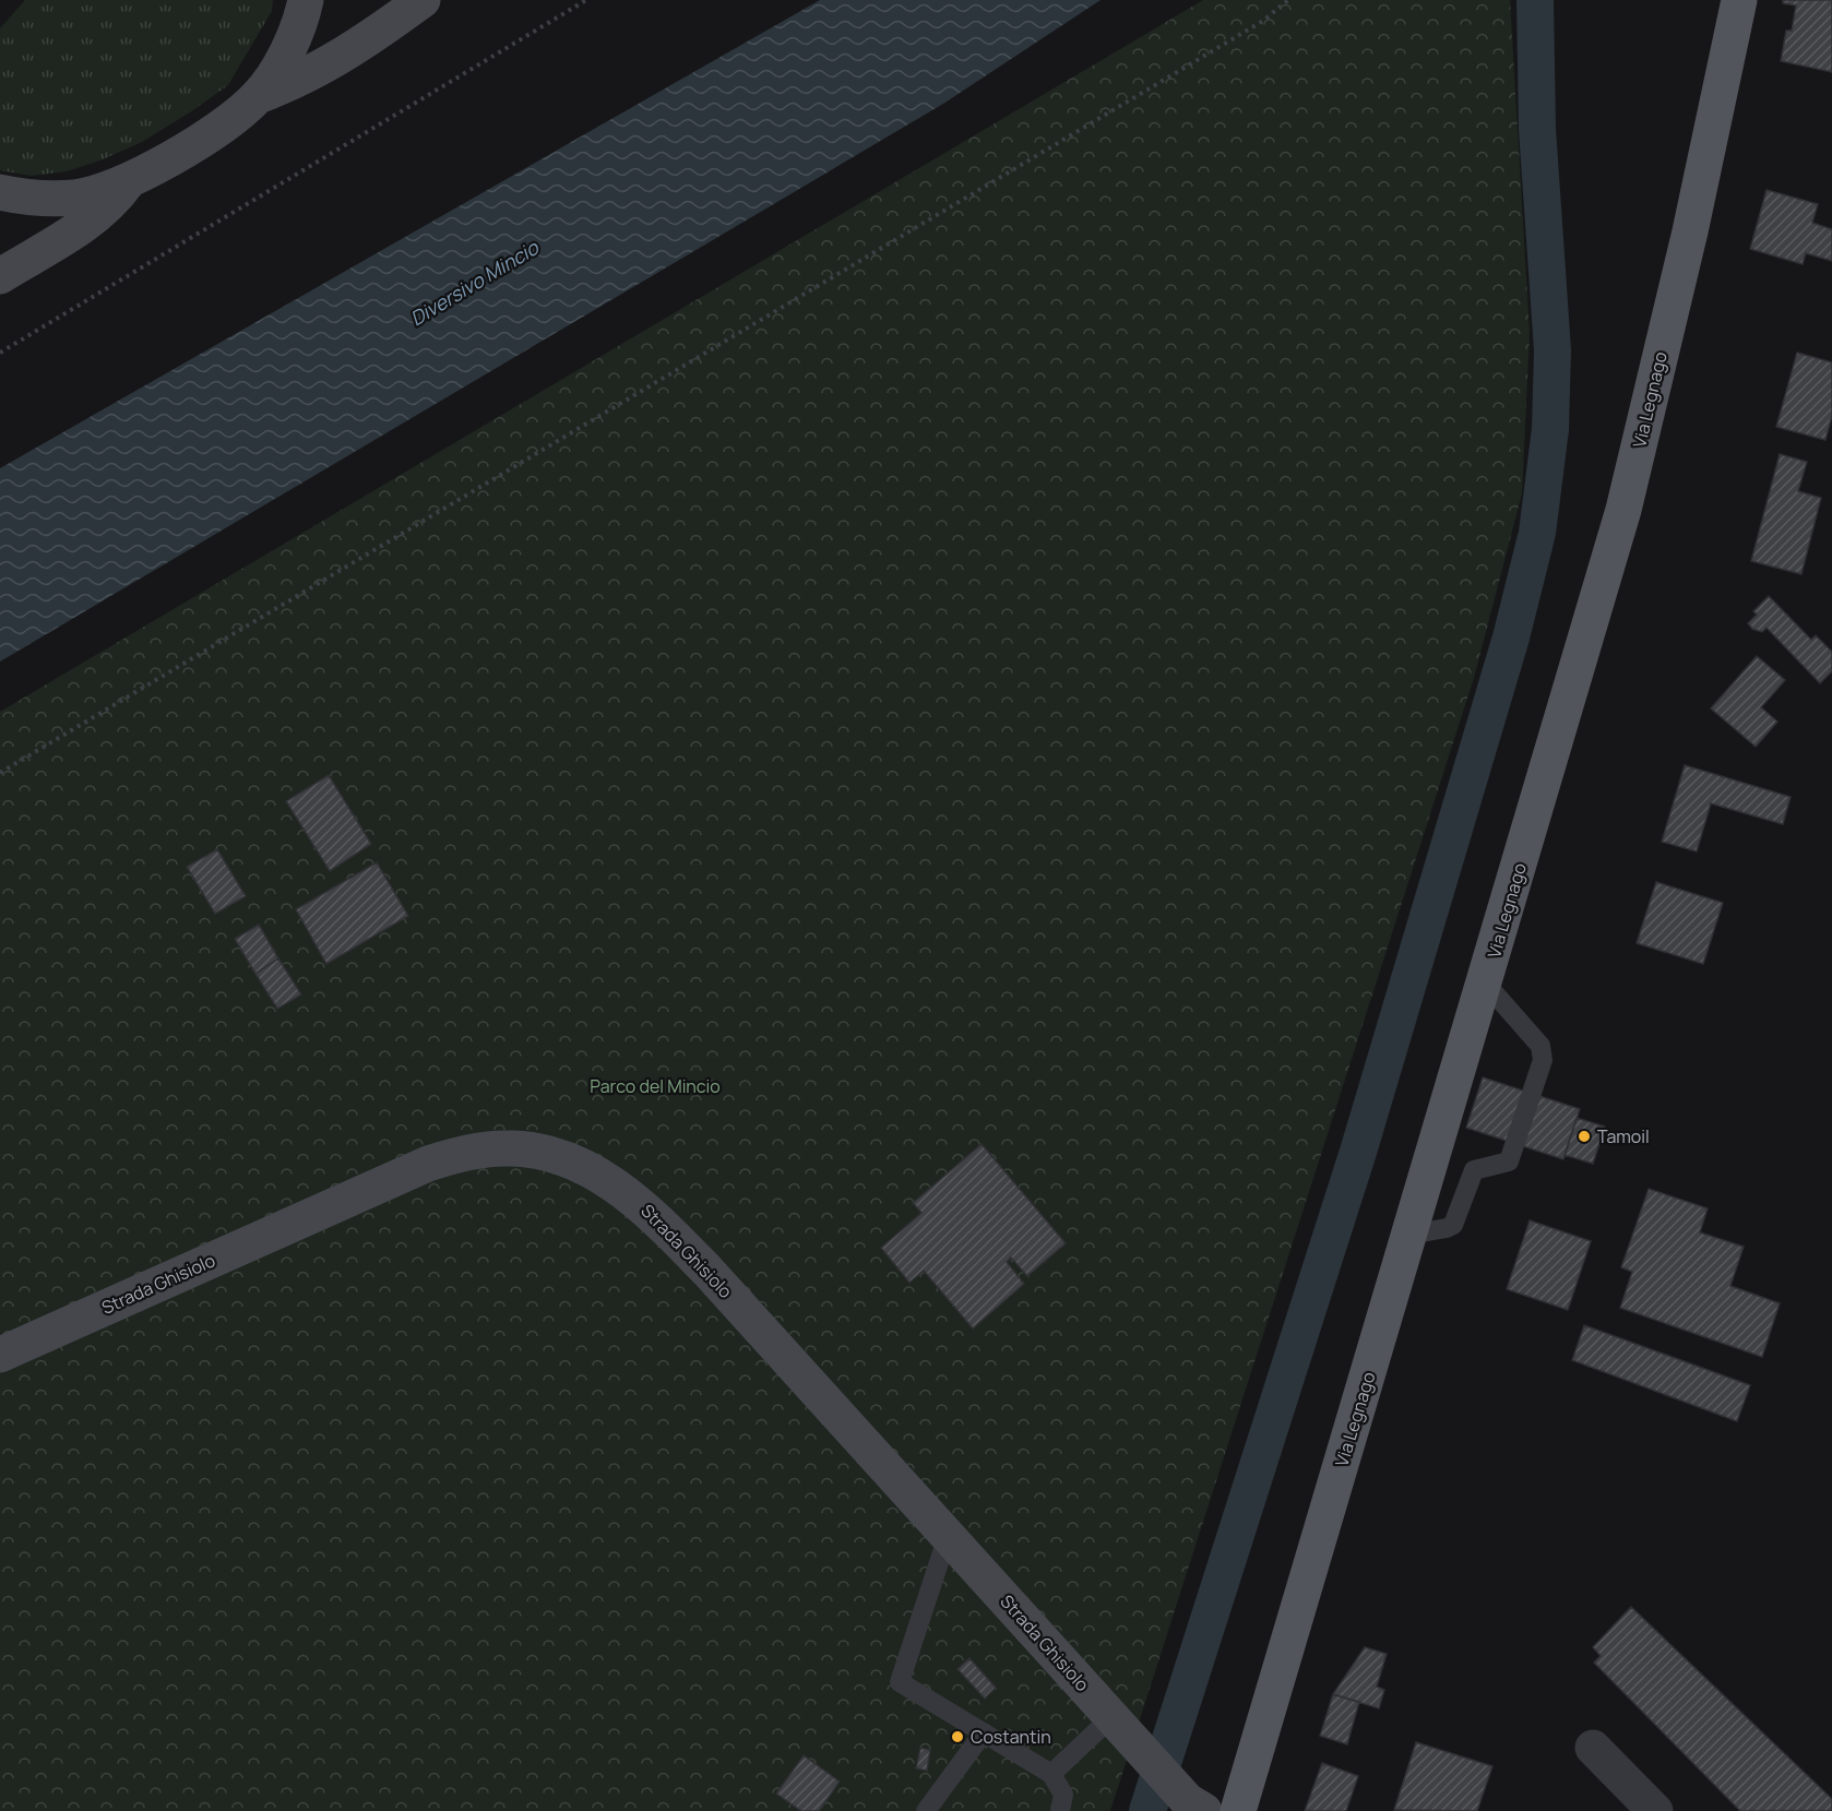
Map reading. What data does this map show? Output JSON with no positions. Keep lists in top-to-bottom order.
{
  "streets": {
    "main road": ["Via Legnago"],
    "street": ["Strada Ghisiolo"]
  },
  "water": ["Diversivo Mincio"],
  "parks": ["Parco del Mincio"],
  "places": ["Tamoil", "Costantin"]
}
